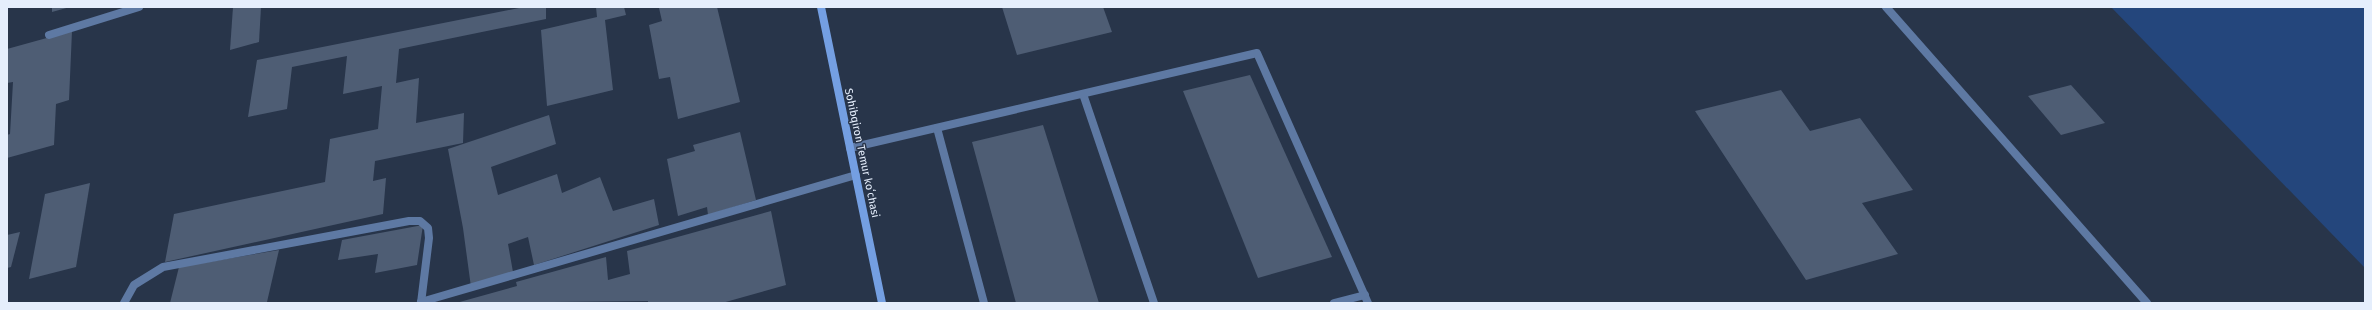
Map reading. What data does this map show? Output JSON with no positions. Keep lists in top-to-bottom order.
{
  "streets": {
    "main road": ["Sohibqiron Temur koʻchasi"]
  }
}
